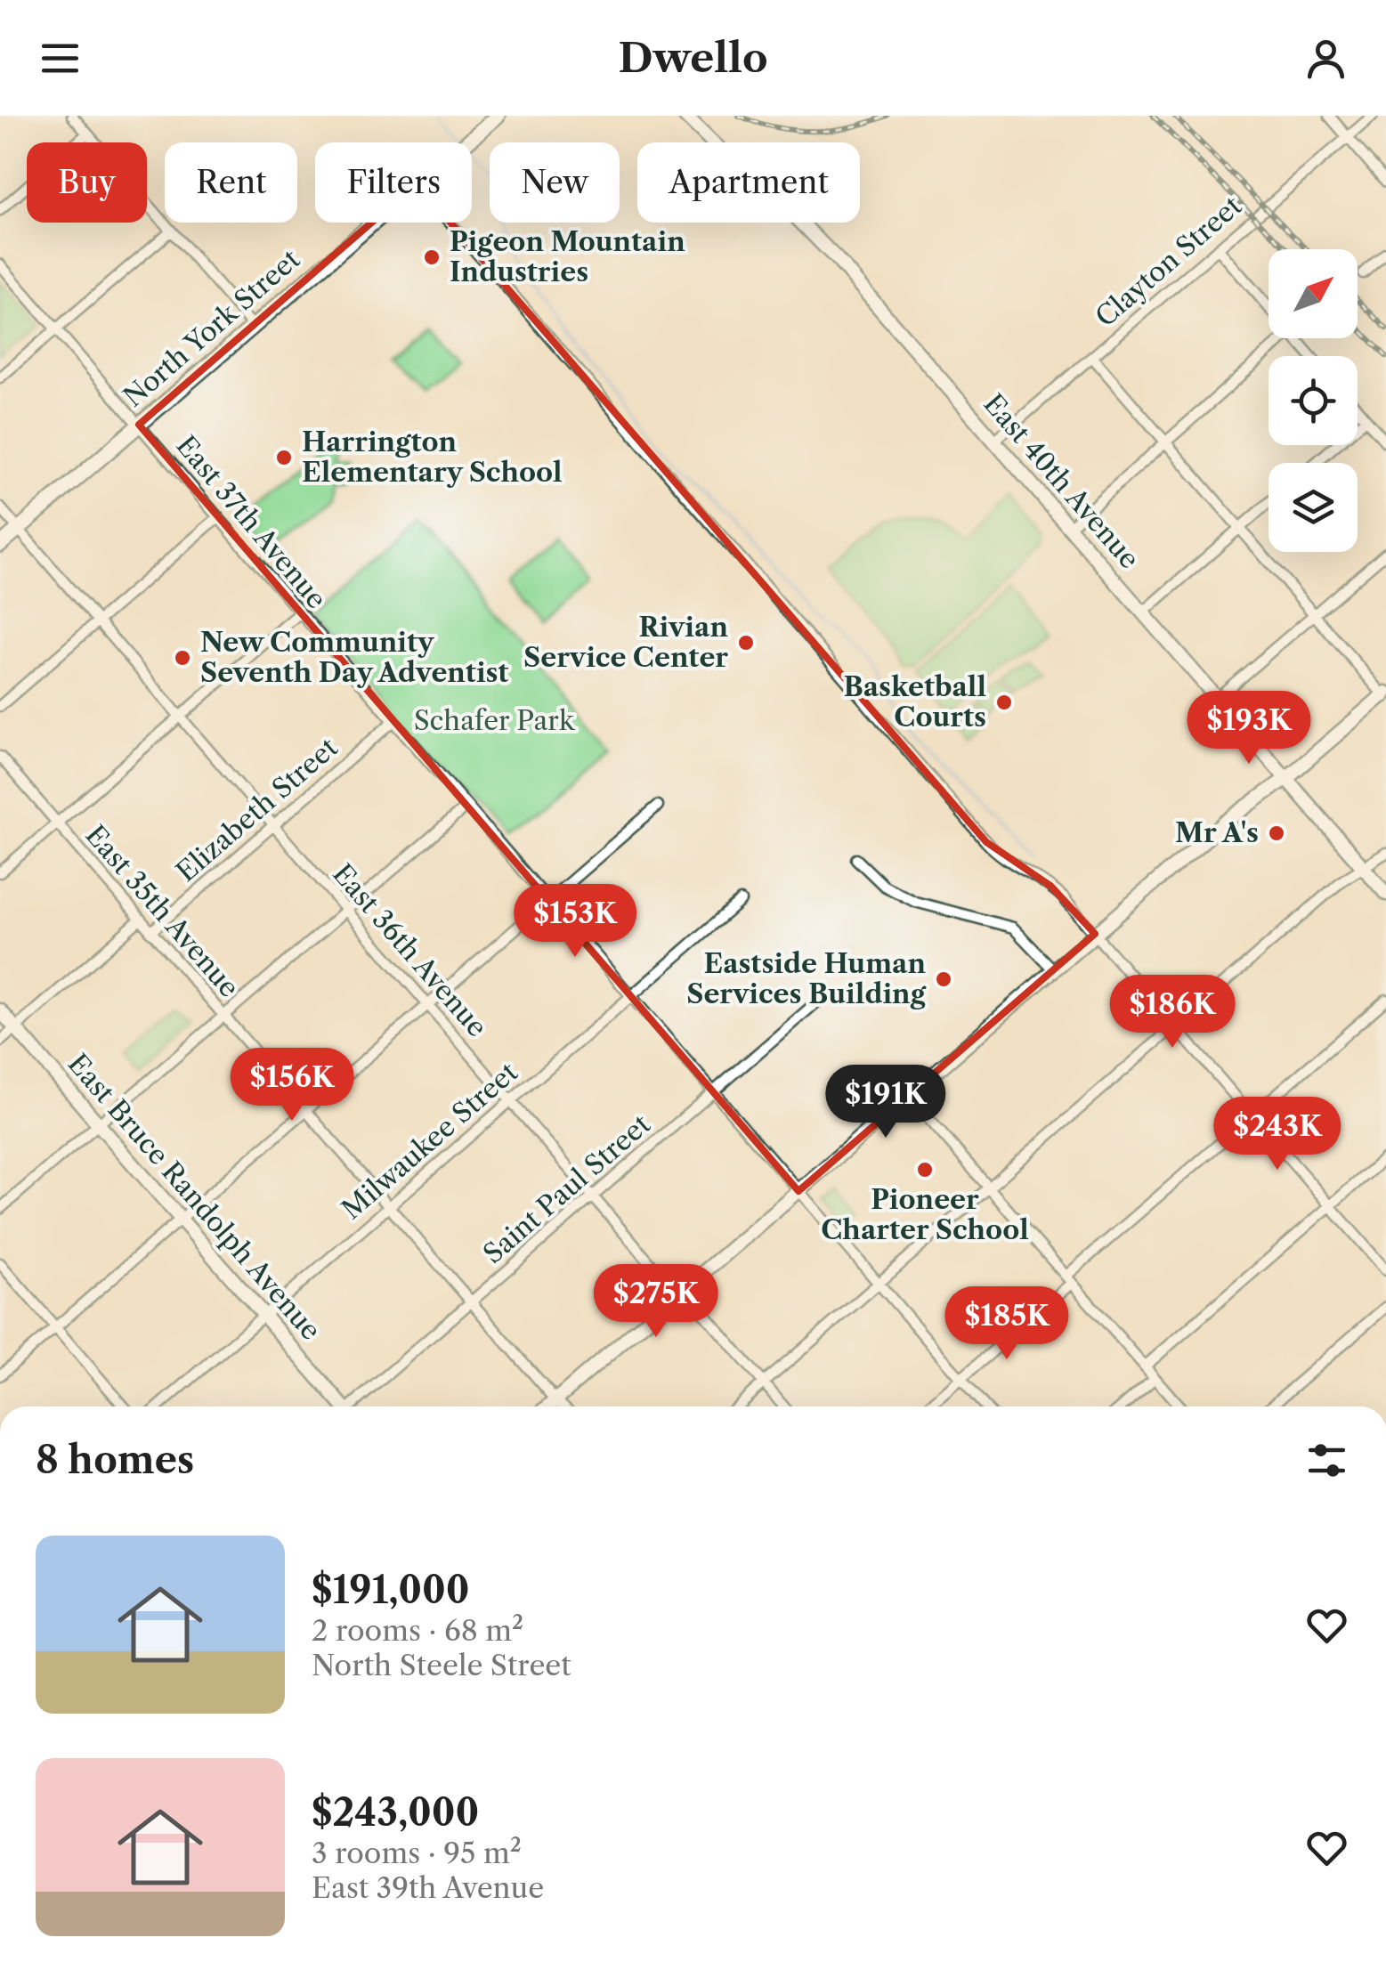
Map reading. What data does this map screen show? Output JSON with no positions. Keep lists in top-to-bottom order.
{
  "streets": {
    "main road": ["North York Street"],
    "street": [
      "Clayton Street",
      "East 40th Avenue",
      "East 37th Avenue",
      "Elizabeth Street",
      "East 35th Avenue",
      "East 36th Avenue",
      "Milwaukee Street",
      "Saint Paul Street",
      "East Bruce Randolph Avenue"
    ]
  },
  "crossings": [
    ["Clayton Street", "East 40th Avenue"],
    ["North York Street", "East 37th Avenue"],
    ["North York Street", "East 36th Avenue"],
    ["East 37th Avenue", "Elizabeth Street"],
    ["East 37th Avenue", "Milwaukee Street"],
    ["East 37th Avenue", "Saint Paul Street"],
    ["Elizabeth Street", "East 35th Avenue"],
    ["Elizabeth Street", "East 36th Avenue"],
    ["East 35th Avenue", "Milwaukee Street"],
    ["East 35th Avenue", "Saint Paul Street"],
    ["East 36th Avenue", "Milwaukee Street"],
    ["East 36th Avenue", "Saint Paul Street"],
    ["Milwaukee Street", "East Bruce Randolph Avenue"]
  ],
  "parks": ["Schafer Park"],
  "places": [
    "Pigeon Mountain Industries",
    "Harrington Elementary School",
    "Rivian Service Center",
    "New Community Seventh Day Adventist",
    "Basketball Courts",
    "Mr A's",
    "Eastside Human Services Building",
    "Pioneer Charter School"
  ],
  "north": "top right",
  "page": {
    "header": "Dwello",
    "chip": [
      "Buy",
      "Rent",
      "Filters",
      "New",
      "Apartment"
    ],
    "price": [
      "$193K",
      "$153K",
      "$186K",
      "$156K",
      "$191K",
      "$243K",
      "$275K",
      "$185K"
    ],
    "heading": "8 homes",
    "list": [
      {
        "name": "$191,000",
        "note": "2 rooms · 68 m² · North Steele Street"
      },
      {
        "name": "$243,000",
        "note": "3 rooms · 95 m² · East 39th Avenue"
      }
    ]
  }
}
